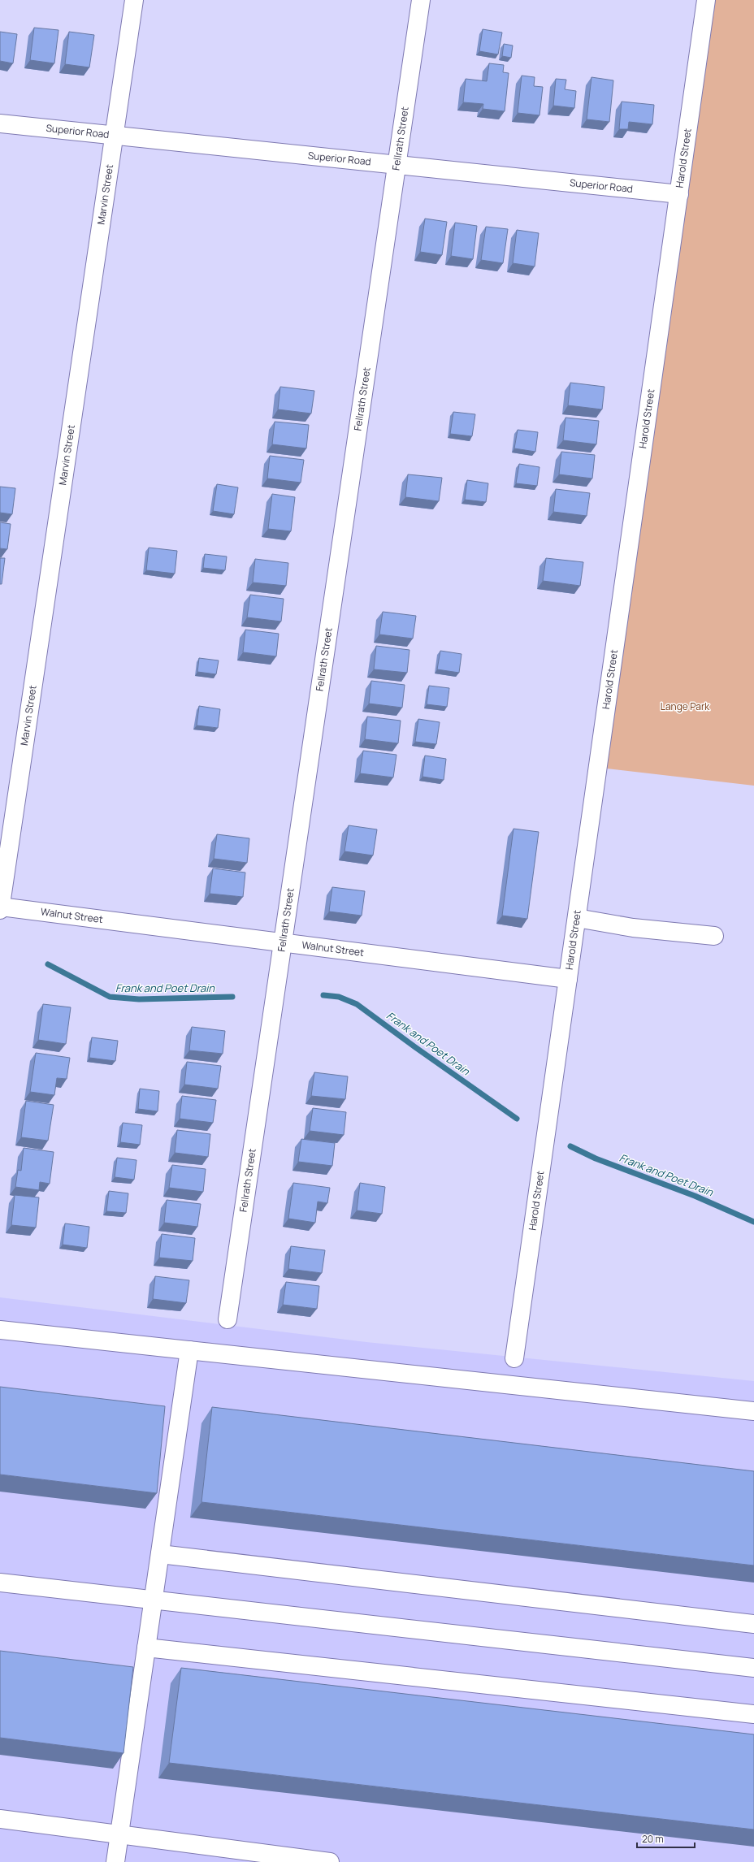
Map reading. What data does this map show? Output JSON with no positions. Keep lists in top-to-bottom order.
{
  "streets": {
    "street": [
      "Superior Road",
      "Fellrath Street",
      "Harold Street",
      "Marvin Street",
      "Walnut Street"
    ]
  },
  "crossings": [
    ["Superior Road", "Fellrath Street"],
    ["Superior Road", "Harold Street"],
    ["Superior Road", "Marvin Street"],
    ["Fellrath Street", "Walnut Street"],
    ["Harold Street", "Walnut Street"],
    ["Marvin Street", "Walnut Street"]
  ],
  "water": ["Frank and Poet Drain"],
  "parks": ["Lange Park"],
  "scale_bar": "20 m"
}
